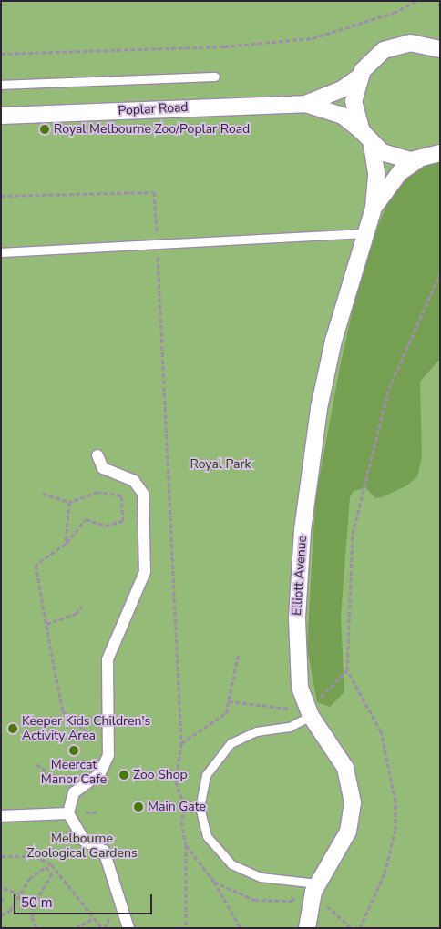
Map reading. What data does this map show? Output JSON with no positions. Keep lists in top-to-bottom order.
{
  "streets": {
    "street": ["Poplar Road", "Elliott Avenue"]
  },
  "parks": ["Royal Park", "Melbourne Zoological Gardens"],
  "places": [
    "Royal Melbourne Zoo/Poplar Road",
    "Keeper Kids Children's Activity Area",
    "Meercat Manor Cafe",
    "Zoo Shop",
    "Main Gate"
  ],
  "scale_bar": "50 m"
}
